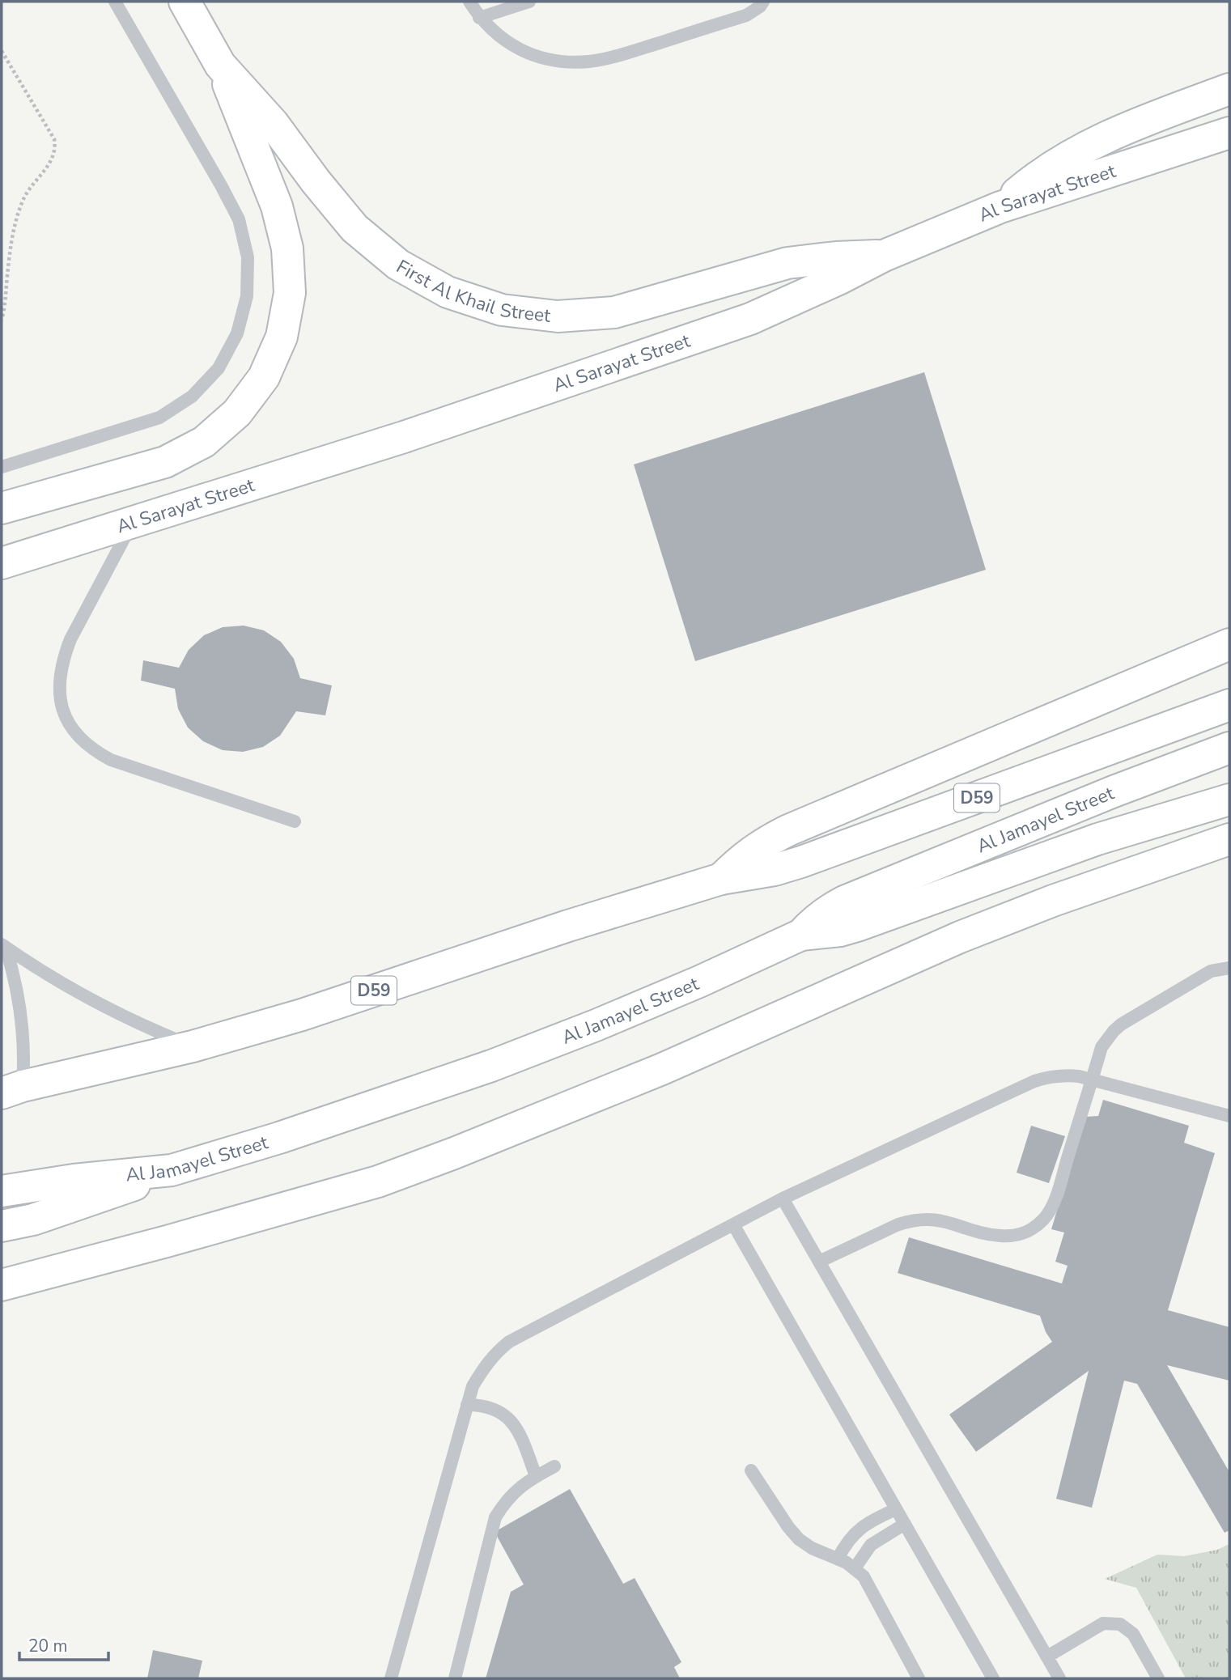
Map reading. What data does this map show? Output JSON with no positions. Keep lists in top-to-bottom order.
{
  "streets": {
    "main road": [
      "Al Sarayat Street",
      "First Al Khail Street",
      "D59",
      "Al Jamayel Street"
    ]
  },
  "crossings": [
    ["Al Sarayat Street", "First Al Khail Street"]
  ],
  "scale_bar": "20 m"
}
